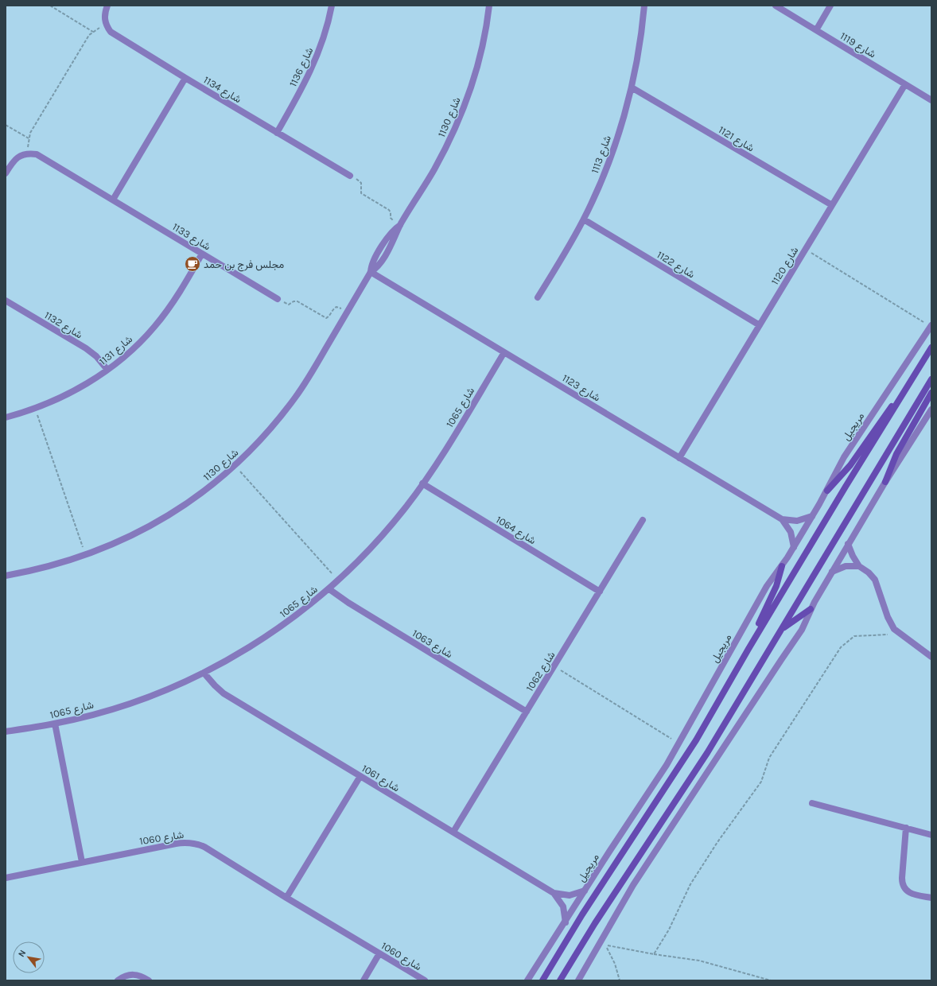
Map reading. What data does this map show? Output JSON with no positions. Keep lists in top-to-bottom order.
{
  "streets": {
    "main road": ["مريجيل"],
    "street": [
      "شارع 1119",
      "شارع 1136",
      "شارع 1134",
      "شارع 1130",
      "شارع 1121",
      "شارع 1113",
      "شارع 1133",
      "شارع 1122",
      "شارع 1120",
      "شارع 1132",
      "شارع 1131",
      "شارع 1123",
      "شارع 1065",
      "شارع 1064",
      "شارع 1063",
      "شارع 1062",
      "شارع 1061",
      "شارع 1060"
    ]
  },
  "crossings": [
    ["شارع 1119", "شارع 1120"],
    ["شارع 1136", "شارع 1134"],
    ["شارع 1130", "شارع 1123"],
    ["شارع 1121", "شارع 1113"],
    ["شارع 1121", "شارع 1120"],
    ["شارع 1113", "شارع 1122"],
    ["شارع 1133", "شارع 1131"],
    ["شارع 1122", "شارع 1120"],
    ["شارع 1120", "شارع 1123"],
    ["شارع 1132", "شارع 1131"],
    ["شارع 1123", "شارع 1065"],
    ["شارع 1123", "مريجيل"],
    ["شارع 1065", "شارع 1064"],
    ["شارع 1065", "شارع 1063"],
    ["شارع 1065", "شارع 1061"],
    ["مريجيل", "شارع 1061"],
    ["شارع 1064", "شارع 1062"],
    ["شارع 1063", "شارع 1062"],
    ["شارع 1062", "شارع 1061"]
  ],
  "places": {
    "cafe": ["مجلس فرج بن حمد"]
  },
  "north": "top left"
}
